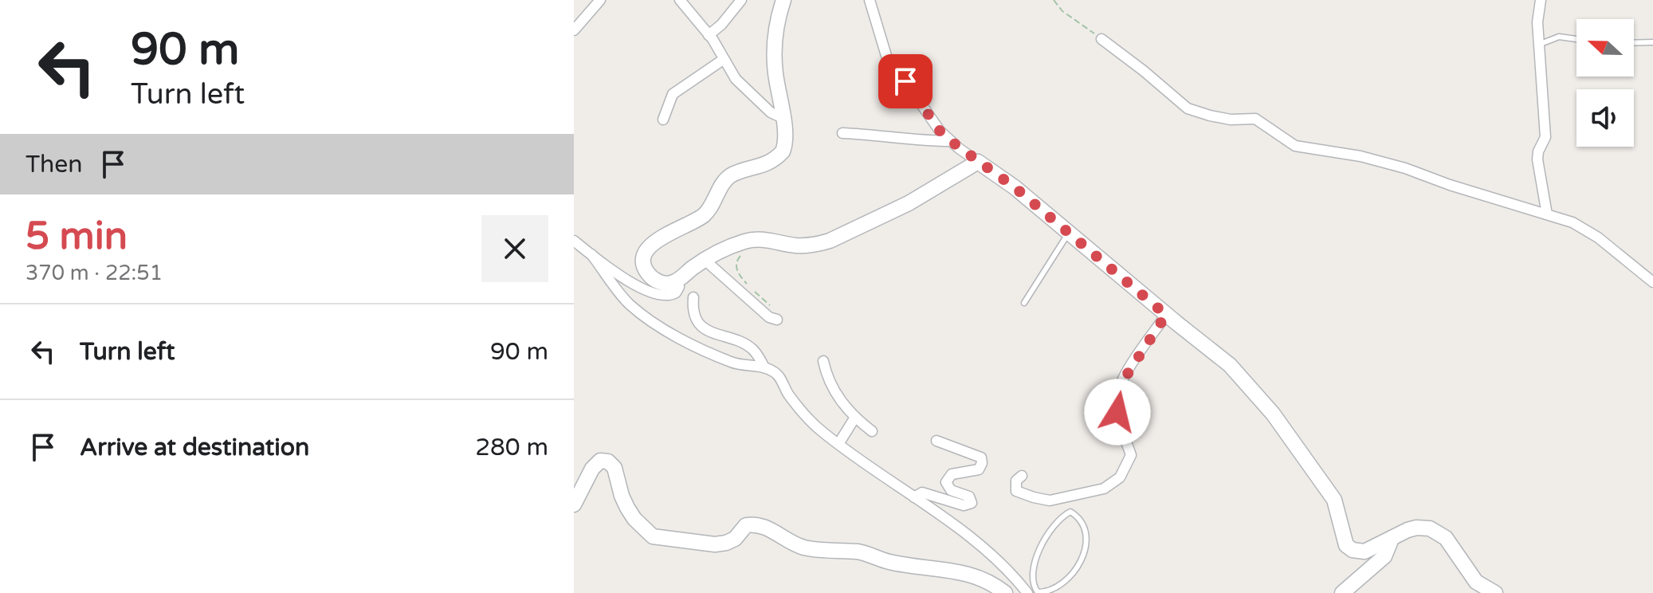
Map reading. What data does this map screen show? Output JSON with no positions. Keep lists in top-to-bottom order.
{
  "north": "left",
  "page": {
    "turn": ["90 m", "Turn left"],
    "then": "Then",
    "heading": ["5 min", "370 m · 22:51"],
    "list": [
      {
        "name": "Turn left",
        "value": "90 m"
      },
      {
        "name": "Arrive at destination",
        "value": "280 m"
      }
    ]
  }
}
